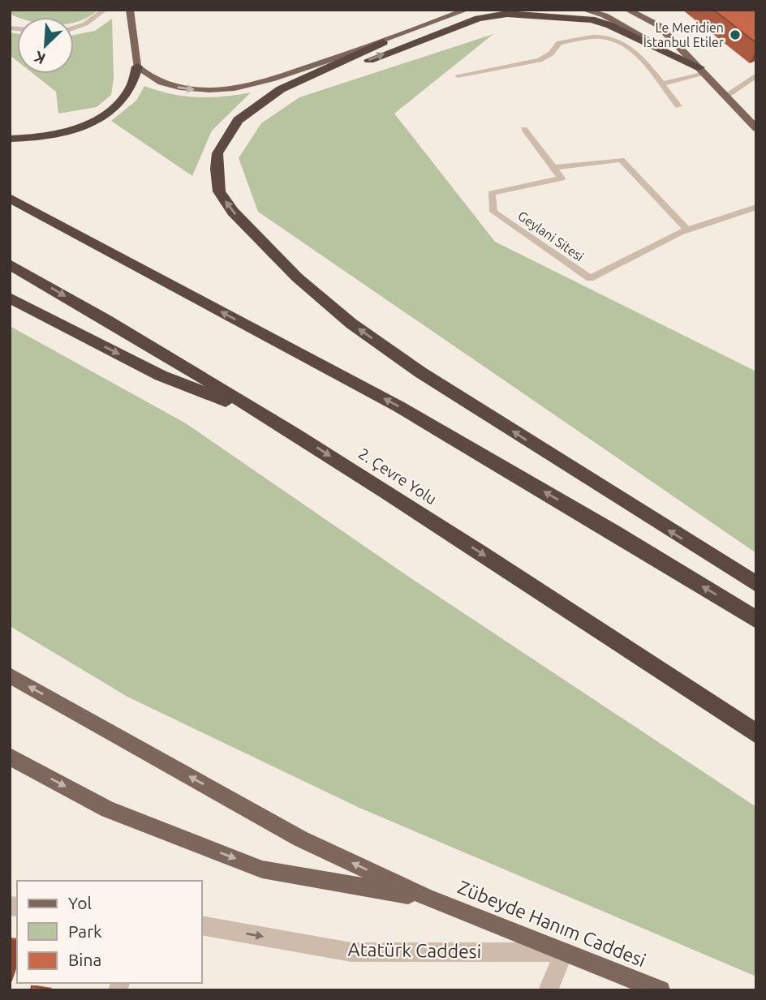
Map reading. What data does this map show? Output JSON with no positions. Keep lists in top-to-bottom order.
{
  "streets": {
    "highway": ["2. Çevre Yolu"],
    "main road": ["Zübeyde Hanım Caddesi"],
    "street": ["Atatürk Caddesi"],
    "lane": ["Geylani Sitesi"]
  },
  "crossings": [
    ["Zübeyde Hanım Caddesi", "Atatürk Caddesi"]
  ],
  "one_way": ["Atatürk Caddesi"],
  "places": ["Le Meridien İstanbul Etiler"],
  "legend": ["Yol", "Park", "Bina"],
  "north": "bottom left"
}
